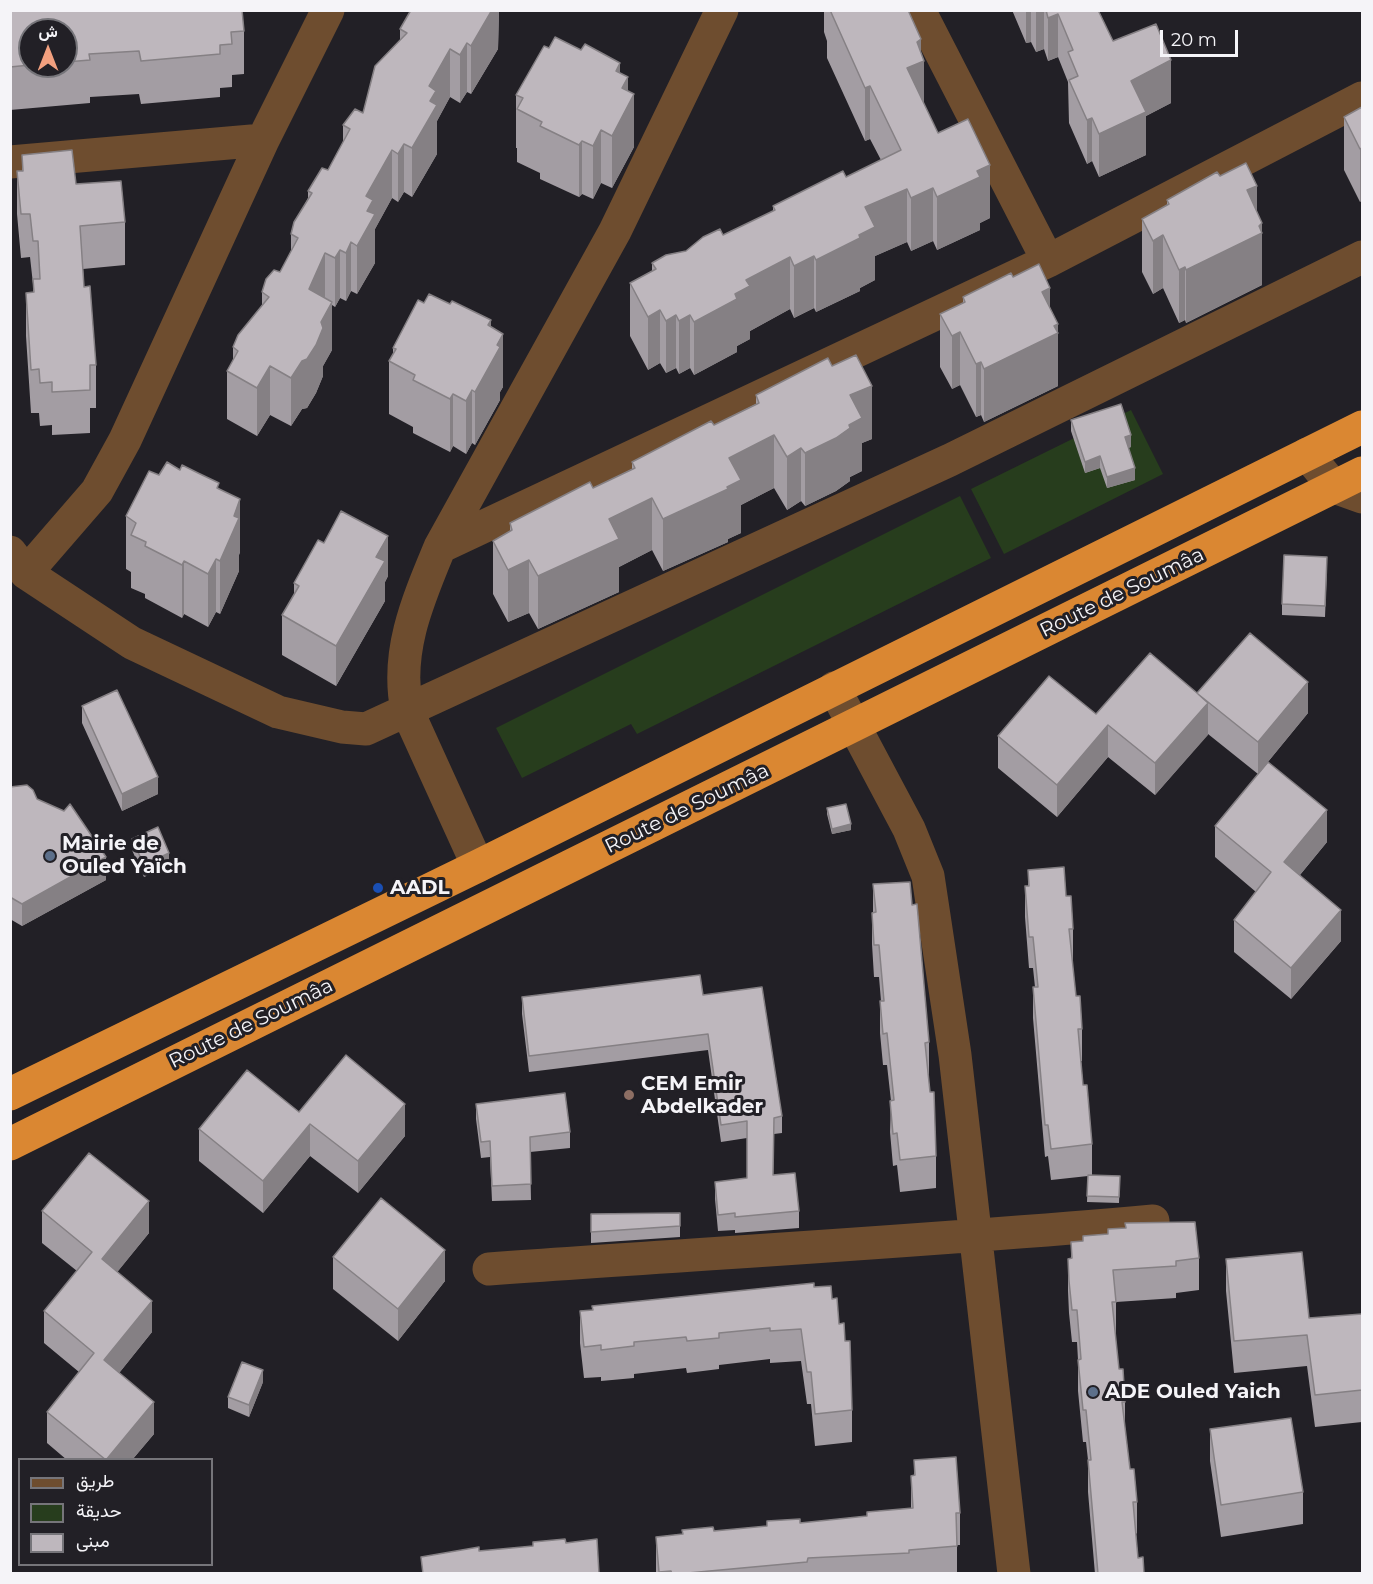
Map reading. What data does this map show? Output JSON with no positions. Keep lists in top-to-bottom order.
{
  "streets": {
    "highway": ["Route de Soumâa"]
  },
  "places": [
    "Mairie de Ouled Yaïch",
    "AADL",
    "CEM Emir Abdelkader",
    "ADE Ouled Yaich"
  ],
  "legend": ["طريق", "حديقة", "مبنى"],
  "scale_bar": "20 m",
  "north": "top"
}
